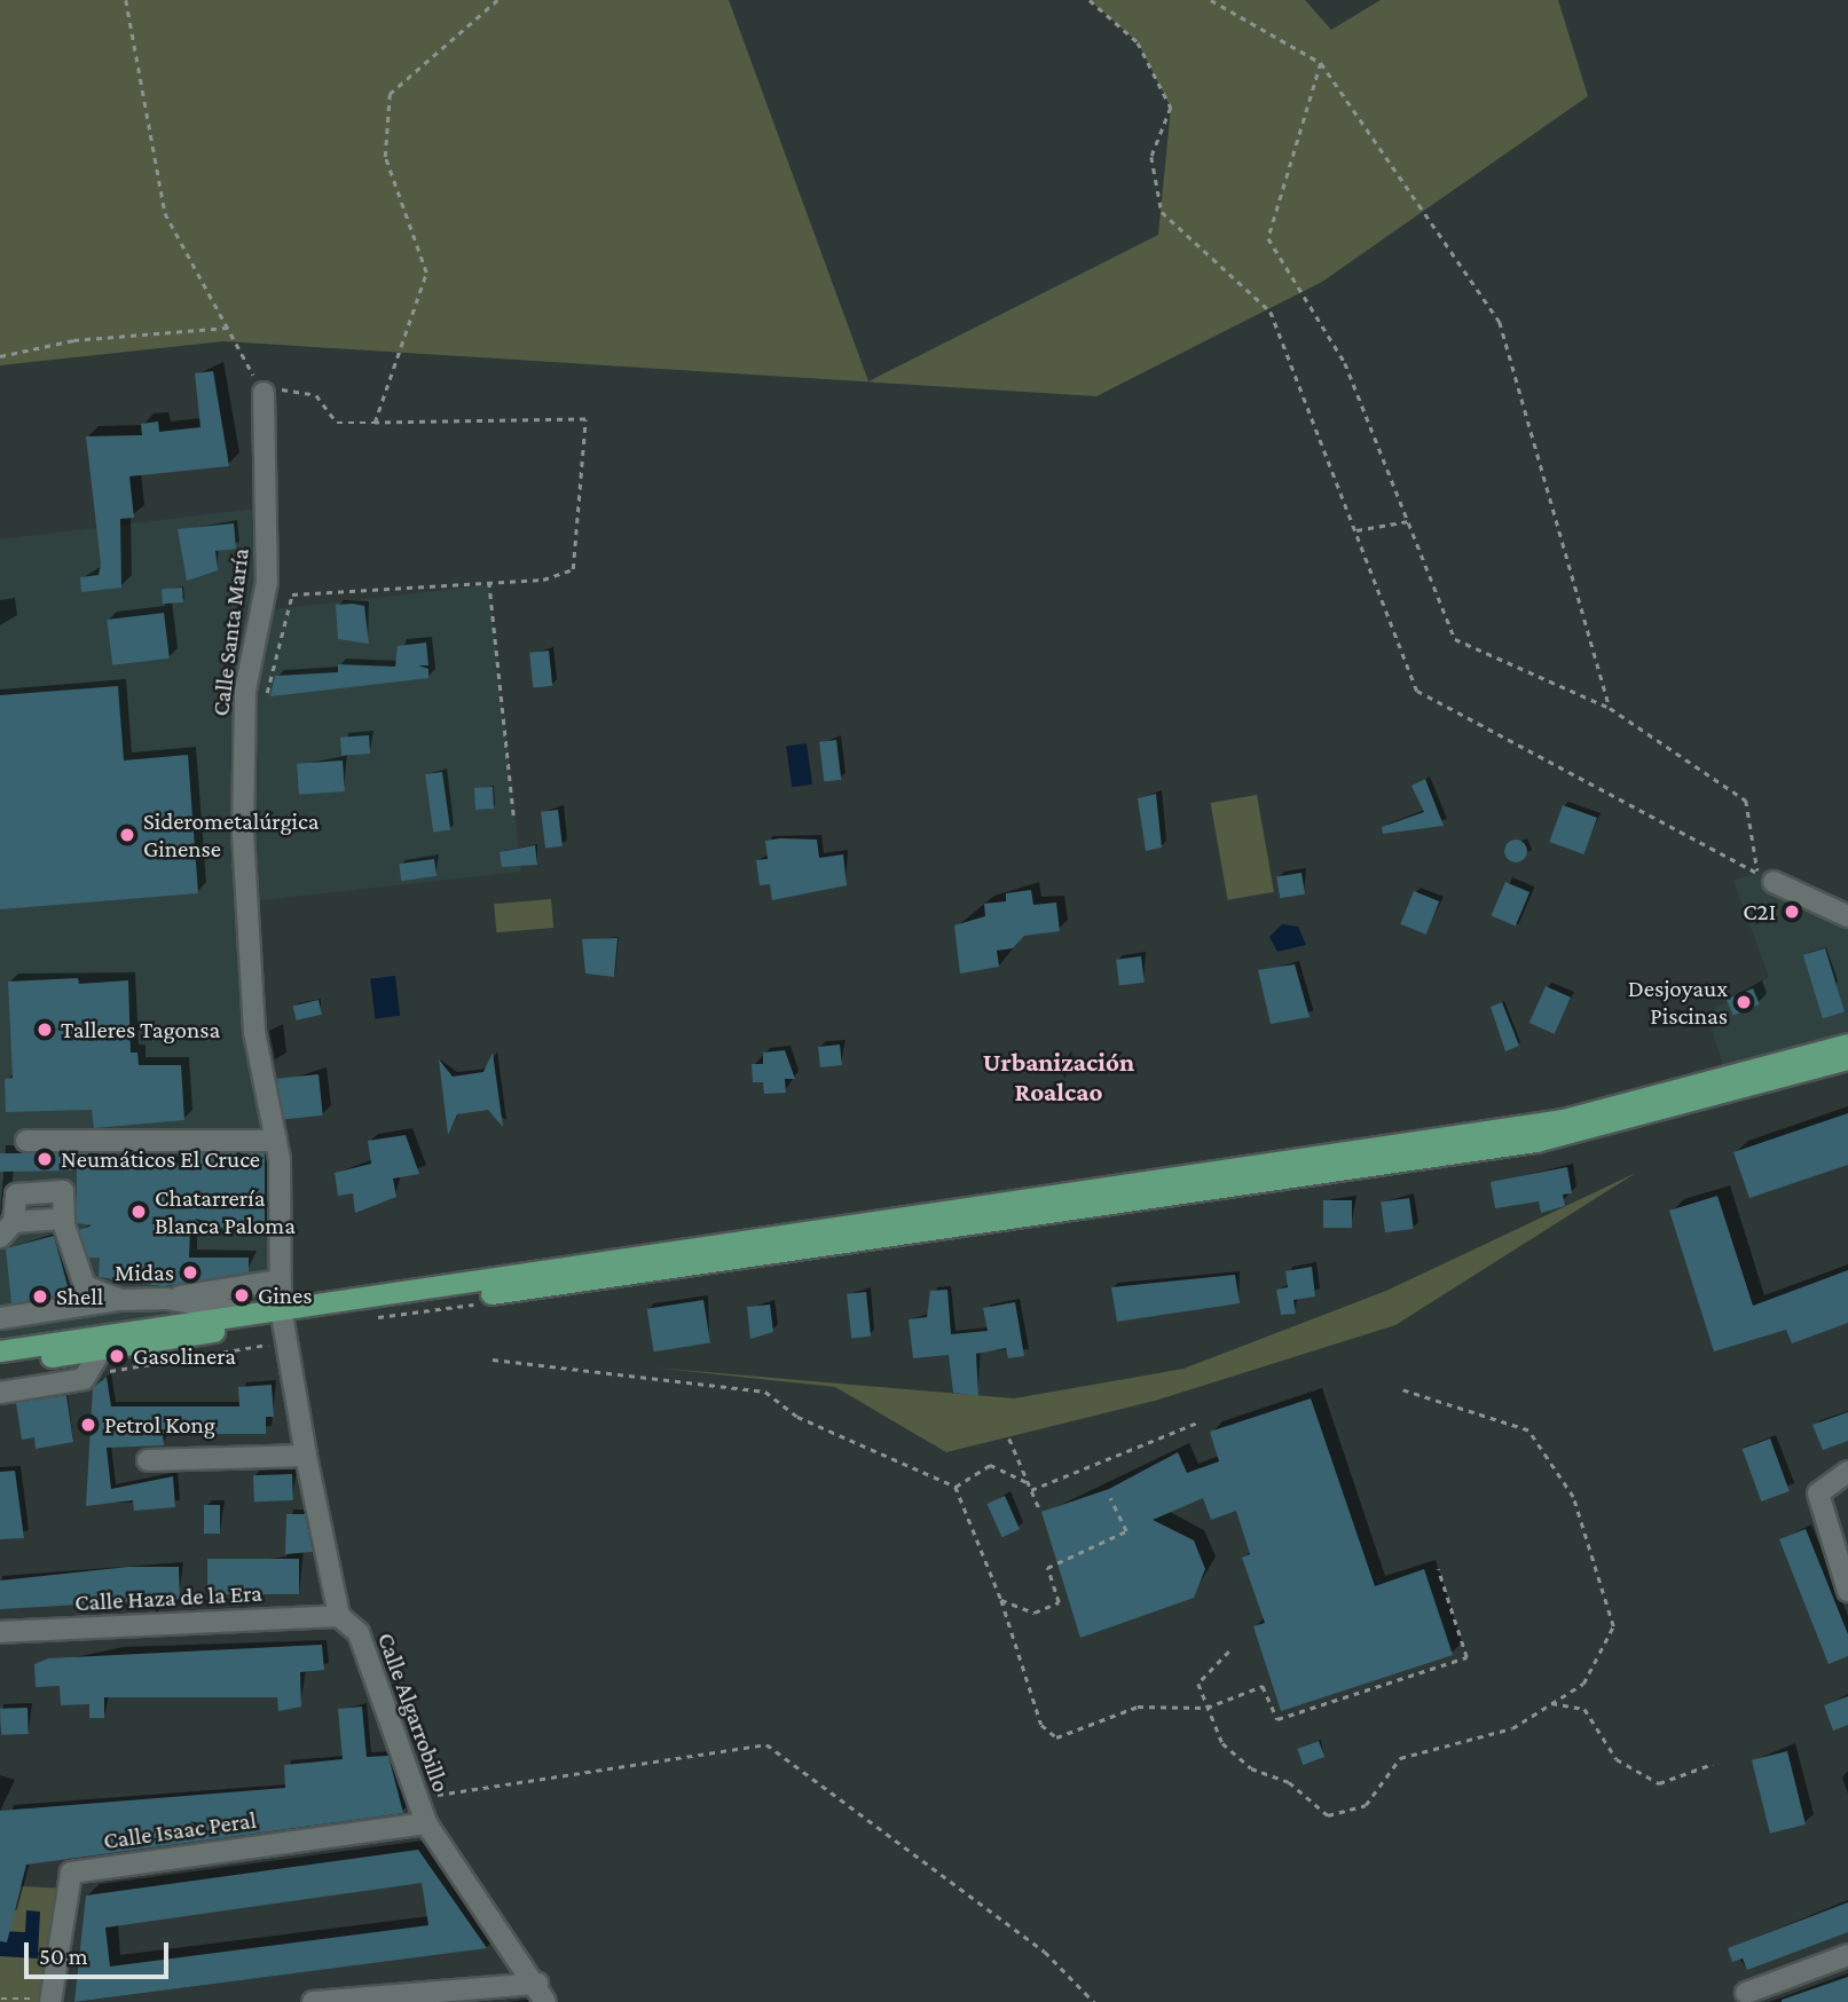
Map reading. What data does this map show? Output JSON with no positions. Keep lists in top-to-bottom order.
{
  "streets": {
    "street": [
      "Calle Santa María",
      "Calle Haza de la Era",
      "Calle Algarrobillo",
      "Calle Isaac Peral"
    ]
  },
  "crossings": [
    ["Calle Santa María", "Calle Algarrobillo"],
    ["Calle Haza de la Era", "Calle Algarrobillo"],
    ["Calle Algarrobillo", "Calle Isaac Peral"]
  ],
  "districts": ["Urbanización Roalcao"],
  "places": [
    "Siderometalúrgica Ginense",
    "C2I",
    "Desjoyaux Piscinas",
    "Talleres Tagonsa",
    "Neumáticos El Cruce",
    "Chatarrería Blanca Paloma",
    "Midas",
    "Gines",
    "Shell",
    "Gasolinera",
    "Petrol Kong"
  ],
  "scale_bar": "50 m"
}
